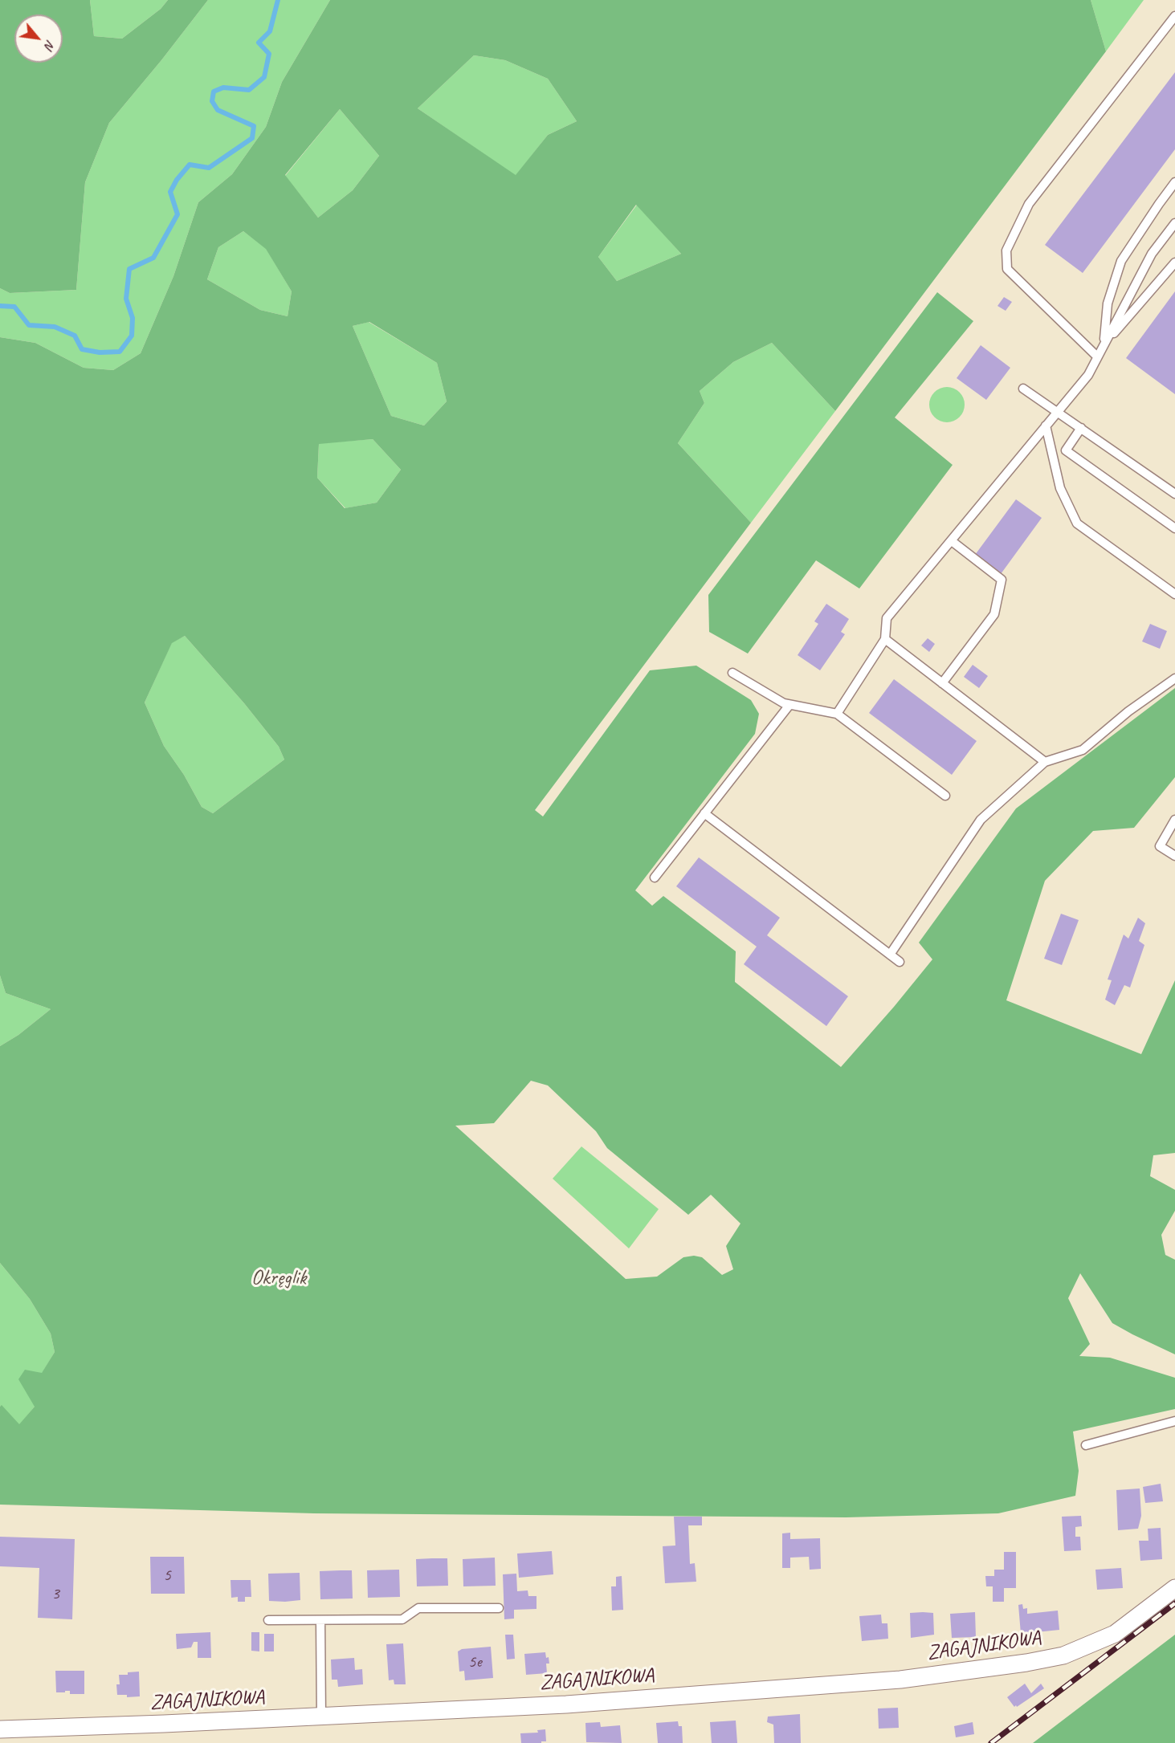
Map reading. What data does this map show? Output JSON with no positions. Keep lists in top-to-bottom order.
{
  "streets": {
    "street": ["ZAGAJNIKOWA"]
  },
  "parks": ["Okręglik"],
  "house_numbers": ["5", "3", "5e"],
  "north": "bottom right"
}
